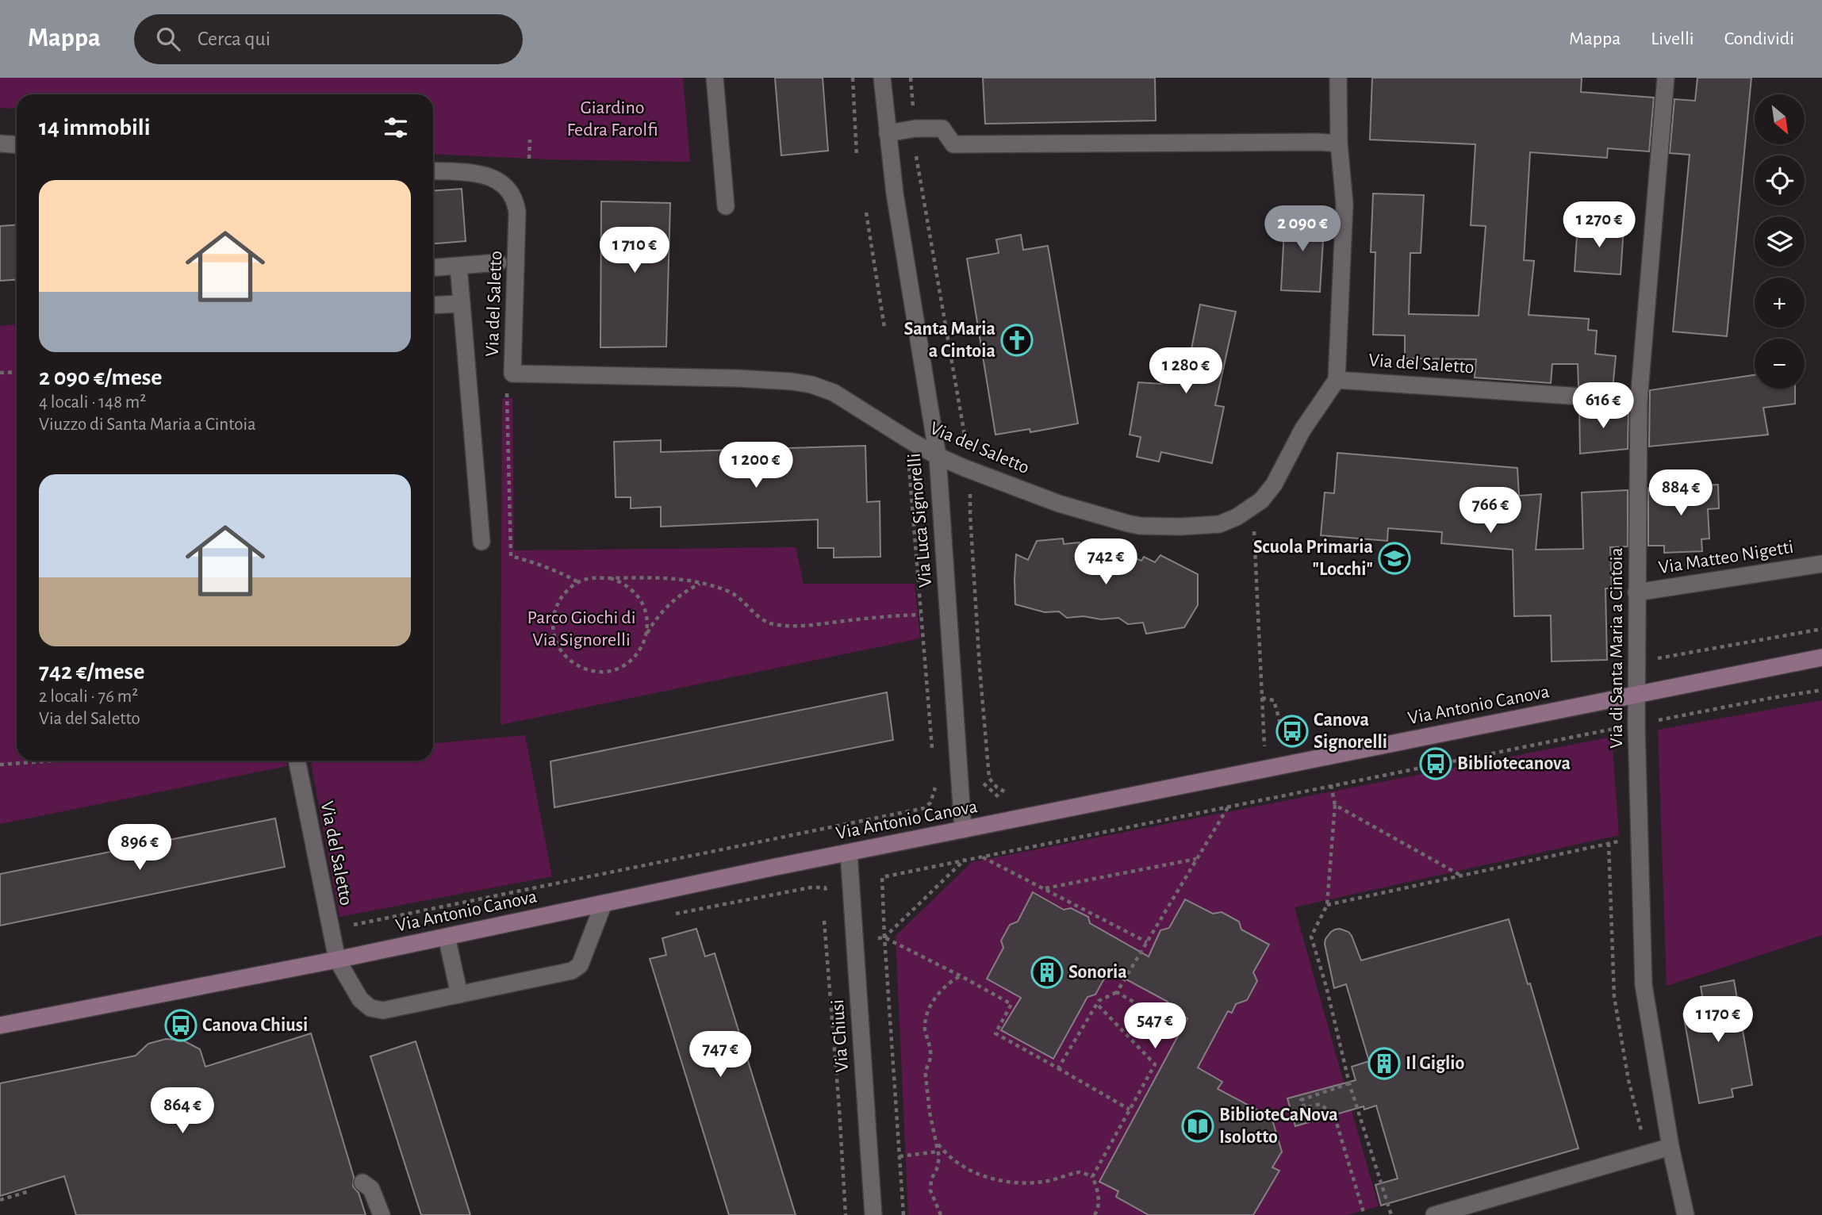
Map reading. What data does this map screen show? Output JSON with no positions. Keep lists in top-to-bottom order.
{
  "streets": {
    "street": [
      "Via del Saletto",
      "Via Luca Signorelli",
      "Via Matteo Nigetti",
      "Via di Santa Maria a Cintoia",
      "Via Antonio Canova",
      "Via Chiusi"
    ]
  },
  "crossings": [
    ["Via del Saletto", "Via Luca Signorelli"],
    ["Via del Saletto", "Via di Santa Maria a Cintoia"],
    ["Via del Saletto", "Via Antonio Canova"],
    ["Via Luca Signorelli", "Via Antonio Canova"],
    ["Via Matteo Nigetti", "Via di Santa Maria a Cintoia"],
    ["Via di Santa Maria a Cintoia", "Via Antonio Canova"],
    ["Via Antonio Canova", "Via Chiusi"]
  ],
  "parks": ["Giardino Fedra Farolfi", "Parco Giochi di Via Signorelli"],
  "places": {
    "church": ["Santa Maria a Cintoia"],
    "school or university": ["Scuola Primaria \"Locchi\""],
    "bus stop": ["Canova Signorelli", "Bibliotecanova", "Canova Chiusi"],
    "building": ["Sonoria", "Il Giglio"],
    "library": ["BiblioteCaNova Isolotto"]
  },
  "north": "bottom right",
  "page": {
    "header": "Mappa",
    "search": "Cerca qui",
    "nav": ["Mappa", "Livelli", "Condividi"],
    "map_buttons": ["+", "−"],
    "heading": "14 immobili",
    "list": [
      {
        "name": "2 090 €/mese",
        "note": "4 locali · 148 m² · Viuzzo di Santa Maria a Cintoia"
      },
      {
        "name": "742 €/mese",
        "note": "2 locali · 76 m² · Via del Saletto"
      }
    ],
    "price": [
      "1 270 €",
      "2 090 €",
      "1 710 €",
      "1 280 €",
      "616 €",
      "1 200 €",
      "884 €",
      "766 €",
      "742 €",
      "896 €",
      "1 170 €",
      "547 €",
      "747 €",
      "864 €"
    ]
  }
}
